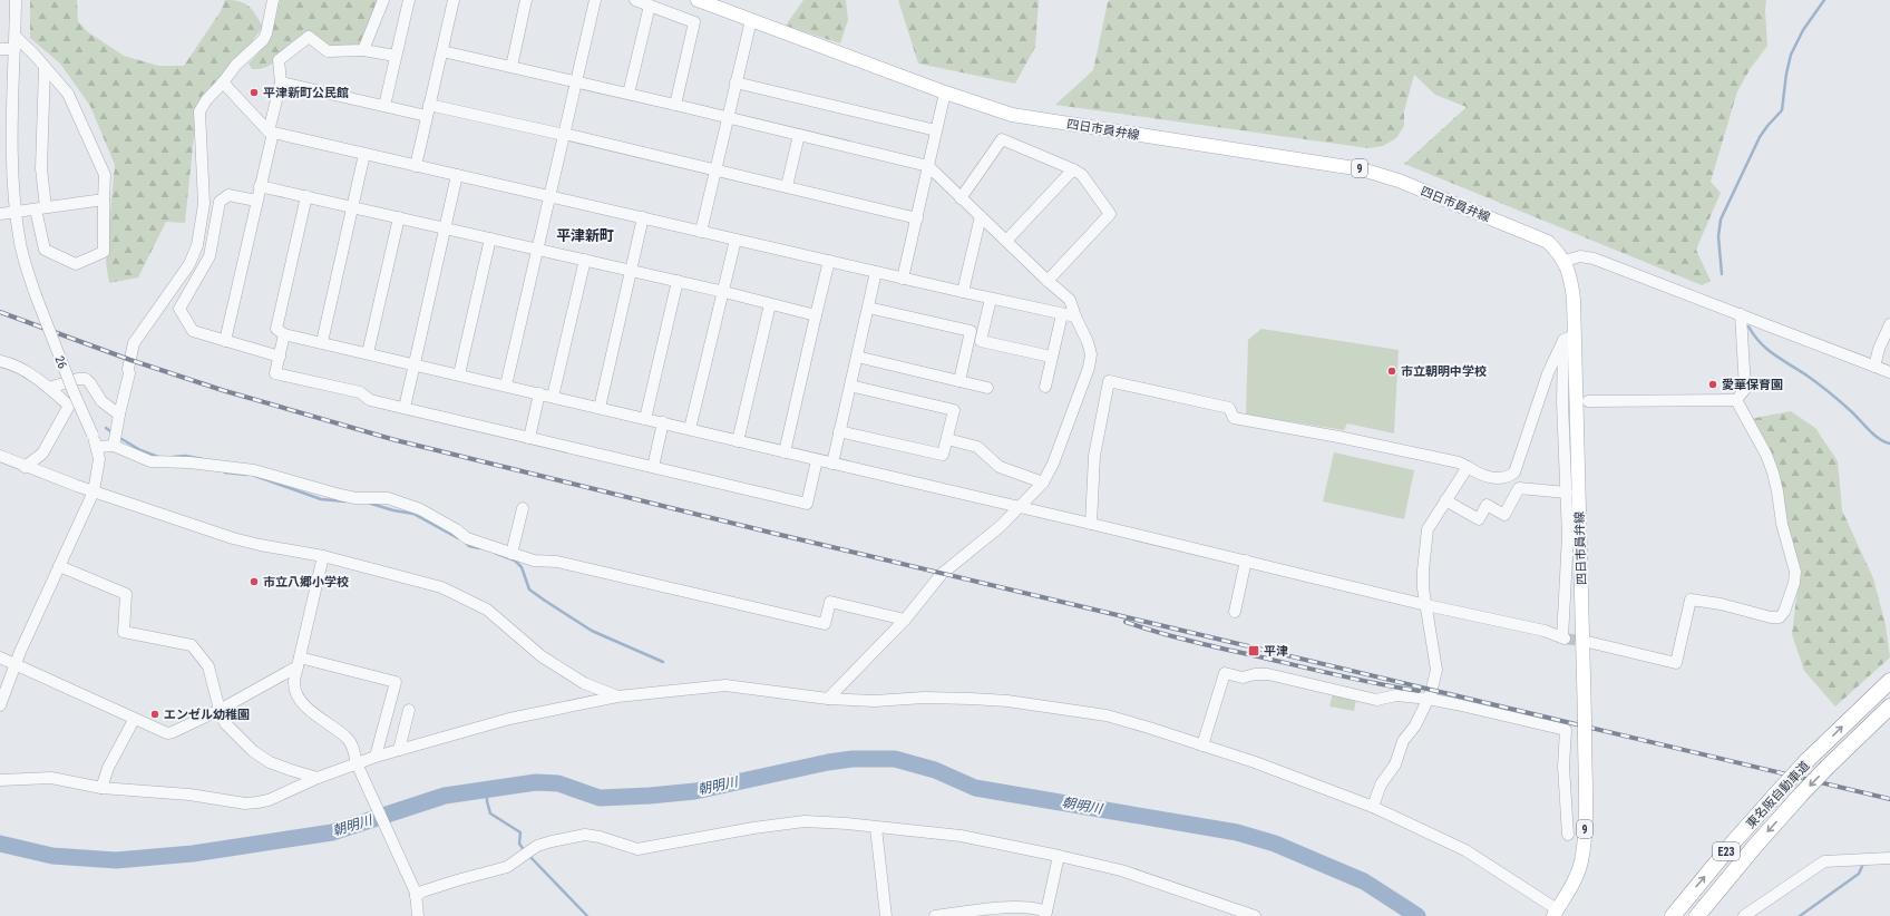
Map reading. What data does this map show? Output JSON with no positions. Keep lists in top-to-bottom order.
{
  "streets": {
    "highway": ["東名阪自動車道", "E23"],
    "main road": ["四日市員弁線", "9"],
    "street": ["26"]
  },
  "districts": ["平津新町"],
  "water": ["朝明川"],
  "places": {
    "other": [
      "平津新町公民館",
      "市立朝明中学校",
      "愛華保育園",
      "市立八郷小学校",
      "エンゼル幼稚園"
    ],
    "transit": ["平津"]
  }
}
